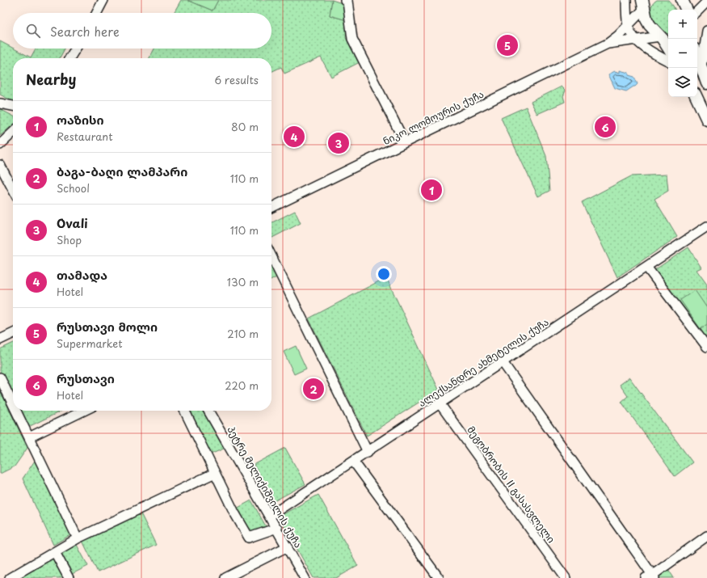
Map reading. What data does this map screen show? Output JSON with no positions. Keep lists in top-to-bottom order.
{
  "streets": {
    "street": [
      "ნიკო ლომოურის ქუჩა",
      "ალექსანდრე ახმეტელის ქუჩა",
      "მეგობრობის II გასასვლელი",
      "პეტრე მელიქიშვილის ქუჩა"
    ]
  },
  "crossings": [
    ["ალექსანდრე ახმეტელის ქუჩა", "მეგობრობის II გასასვლელი"],
    ["ალექსანდრე ახმეტელის ქუჩა", "პეტრე მელიქიშვილის ქუჩა"]
  ],
  "page": {
    "map_buttons": ["+", "−"],
    "search": "Search here",
    "pins": [
      "5",
      "6",
      "4",
      "3",
      "1",
      "2"
    ],
    "heading": ["Nearby", "6 results"],
    "list": [
      {
        "mark": "1",
        "name": "ოაზისი",
        "note": "Restaurant",
        "value": "80 m"
      },
      {
        "mark": "2",
        "name": "ბაგა-ბაღი ლამპარი",
        "note": "School",
        "value": "110 m"
      },
      {
        "mark": "3",
        "name": "Ovali",
        "note": "Shop",
        "value": "110 m"
      },
      {
        "mark": "4",
        "name": "თამადა",
        "note": "Hotel",
        "value": "130 m"
      },
      {
        "mark": "5",
        "name": "რუსთავი მოლი",
        "note": "Supermarket",
        "value": "210 m"
      },
      {
        "mark": "6",
        "name": "რუსთავი",
        "note": "Hotel",
        "value": "220 m"
      }
    ]
  }
}
